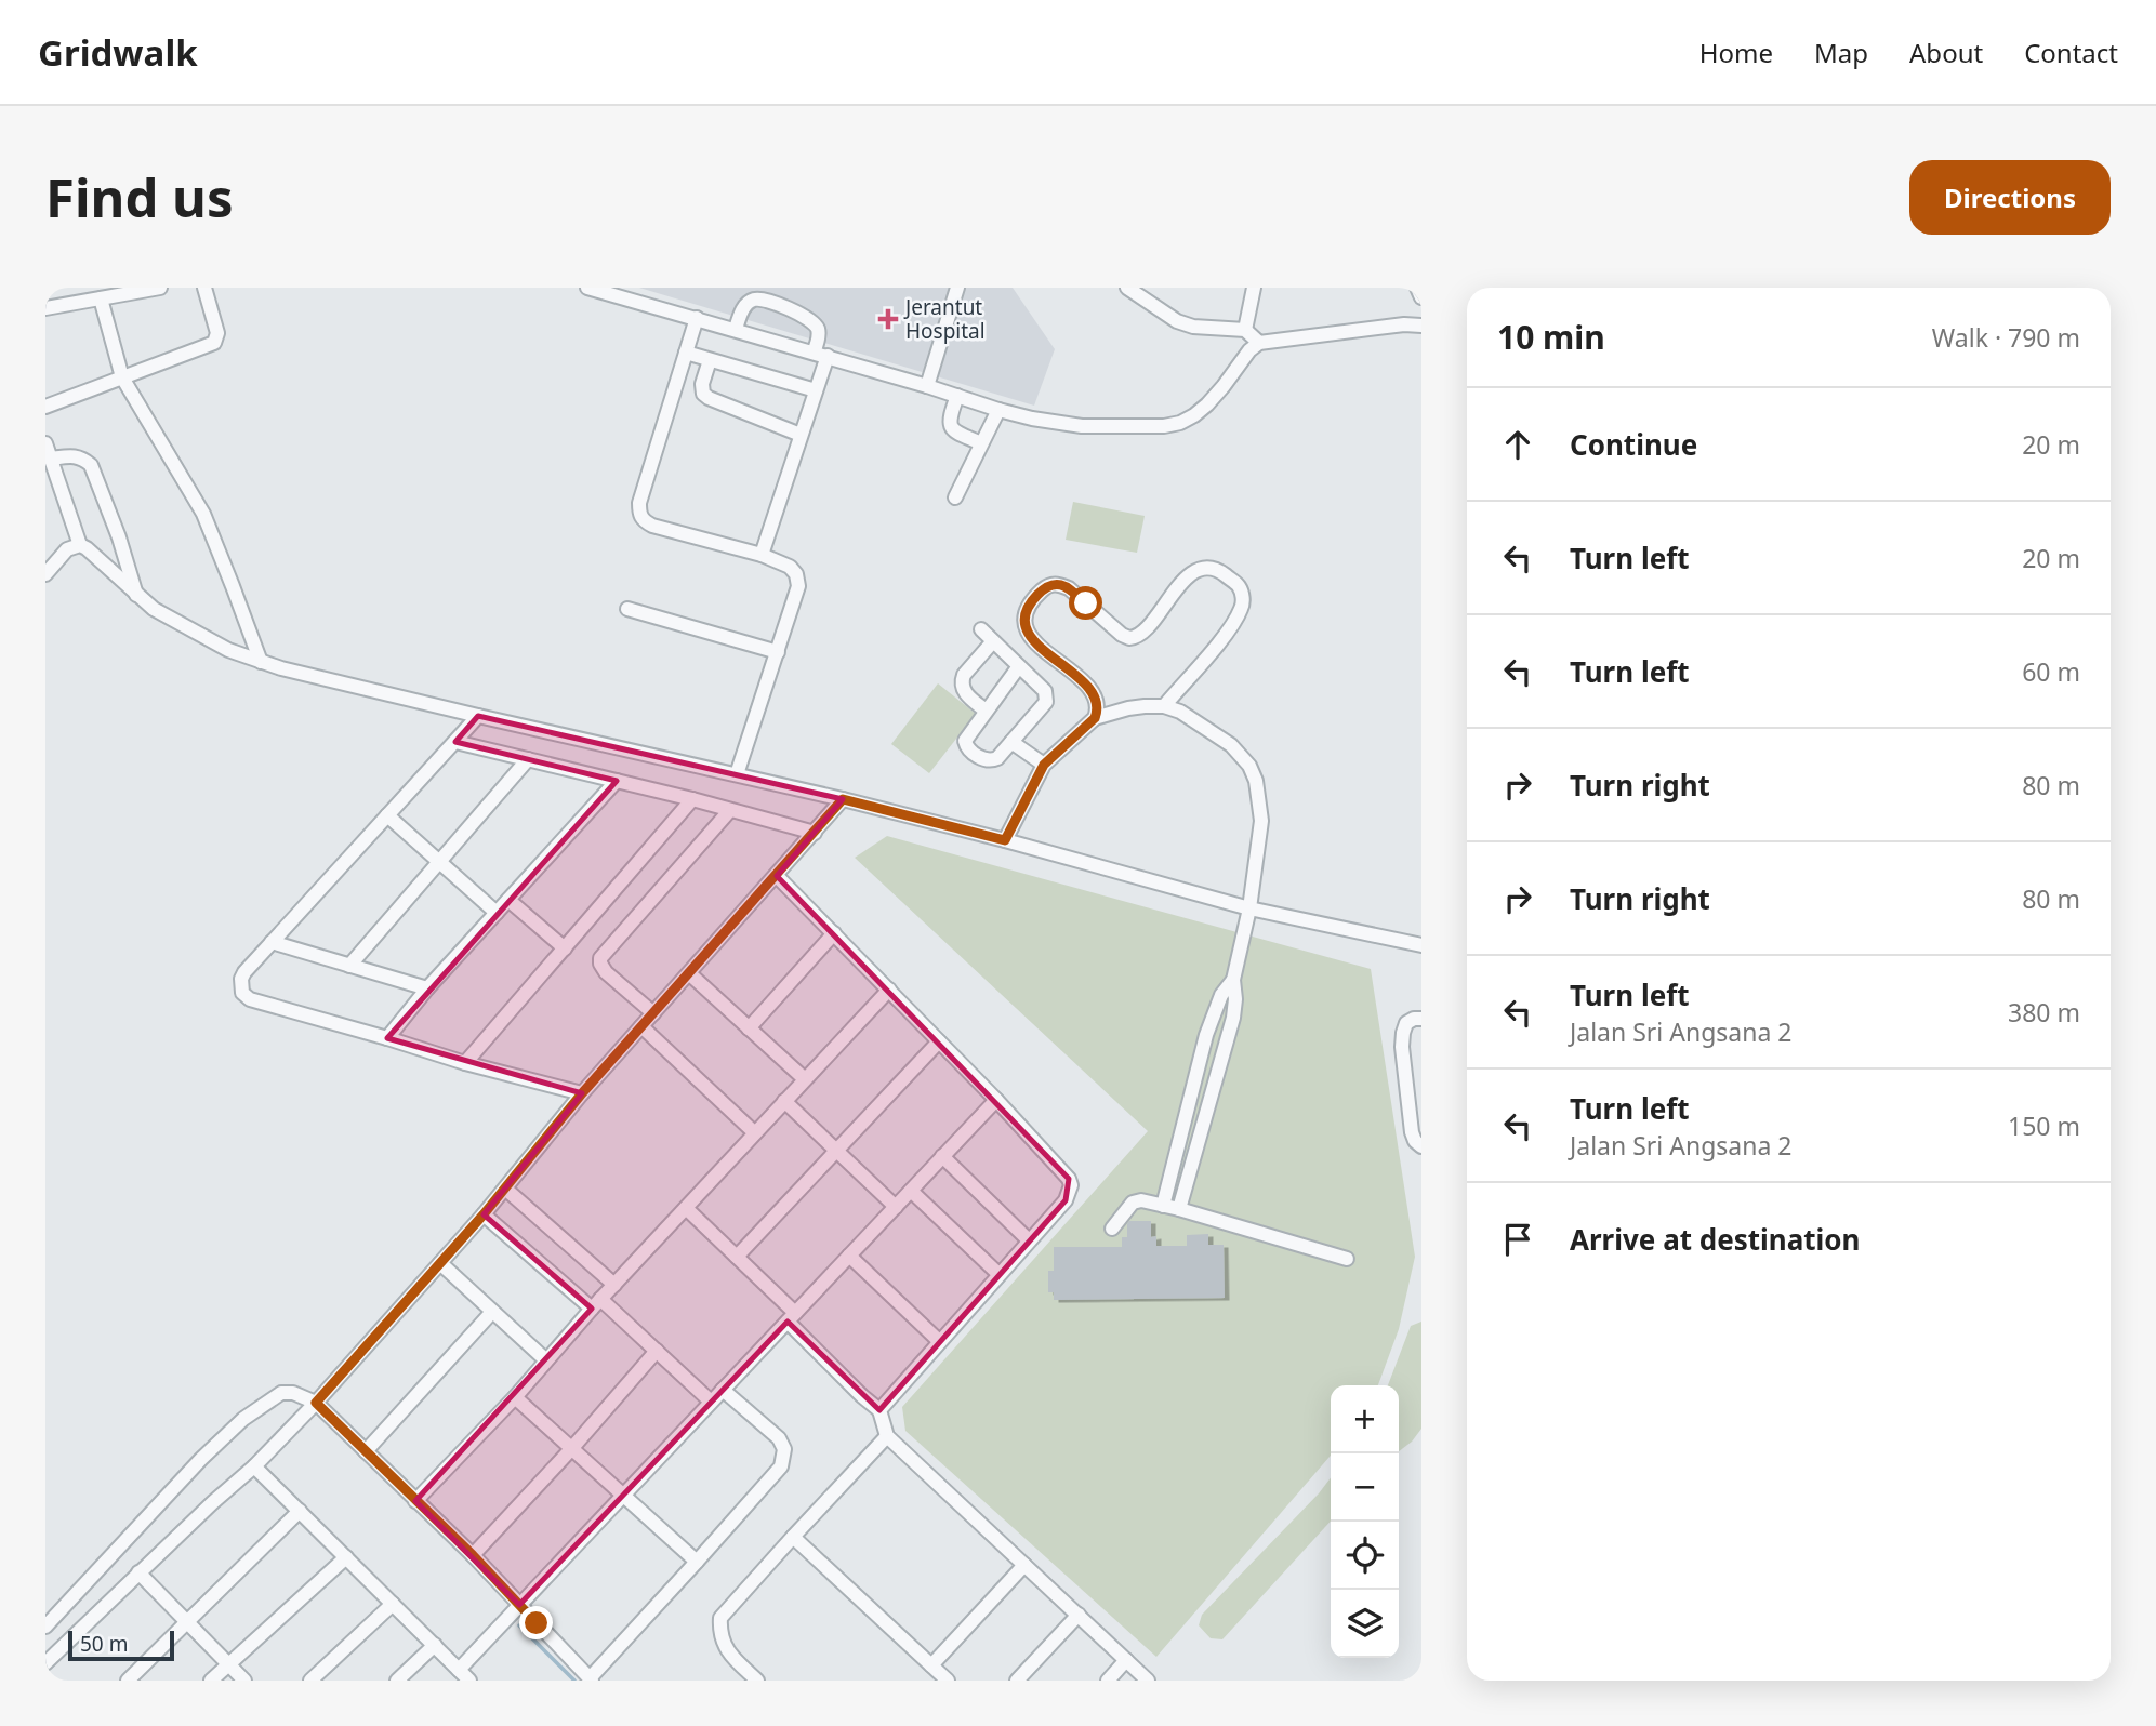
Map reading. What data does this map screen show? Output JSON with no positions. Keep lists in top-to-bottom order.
{
  "places": {
    "health": ["Jerantut Hospital"]
  },
  "scale_bar": "50 m",
  "page": {
    "header": "Gridwalk",
    "nav": [
      "Home",
      "Map",
      "About",
      "Contact"
    ],
    "buttons": "Directions",
    "title": "Find us",
    "heading": ["10 min", "Walk · 790 m"],
    "list": [
      ["Continue", "20 m"],
      ["Turn left", "20 m"],
      ["Turn left", "60 m"],
      ["Turn right", "80 m"],
      ["Turn right", "80 m"],
      ["Turn left", "Jalan Sri Angsana 2", "380 m"],
      ["Turn left", "Jalan Sri Angsana 2", "150 m"],
      "Arrive at destination"
    ],
    "map_buttons": ["+", "−"],
    "scale": "50 m"
  }
}
